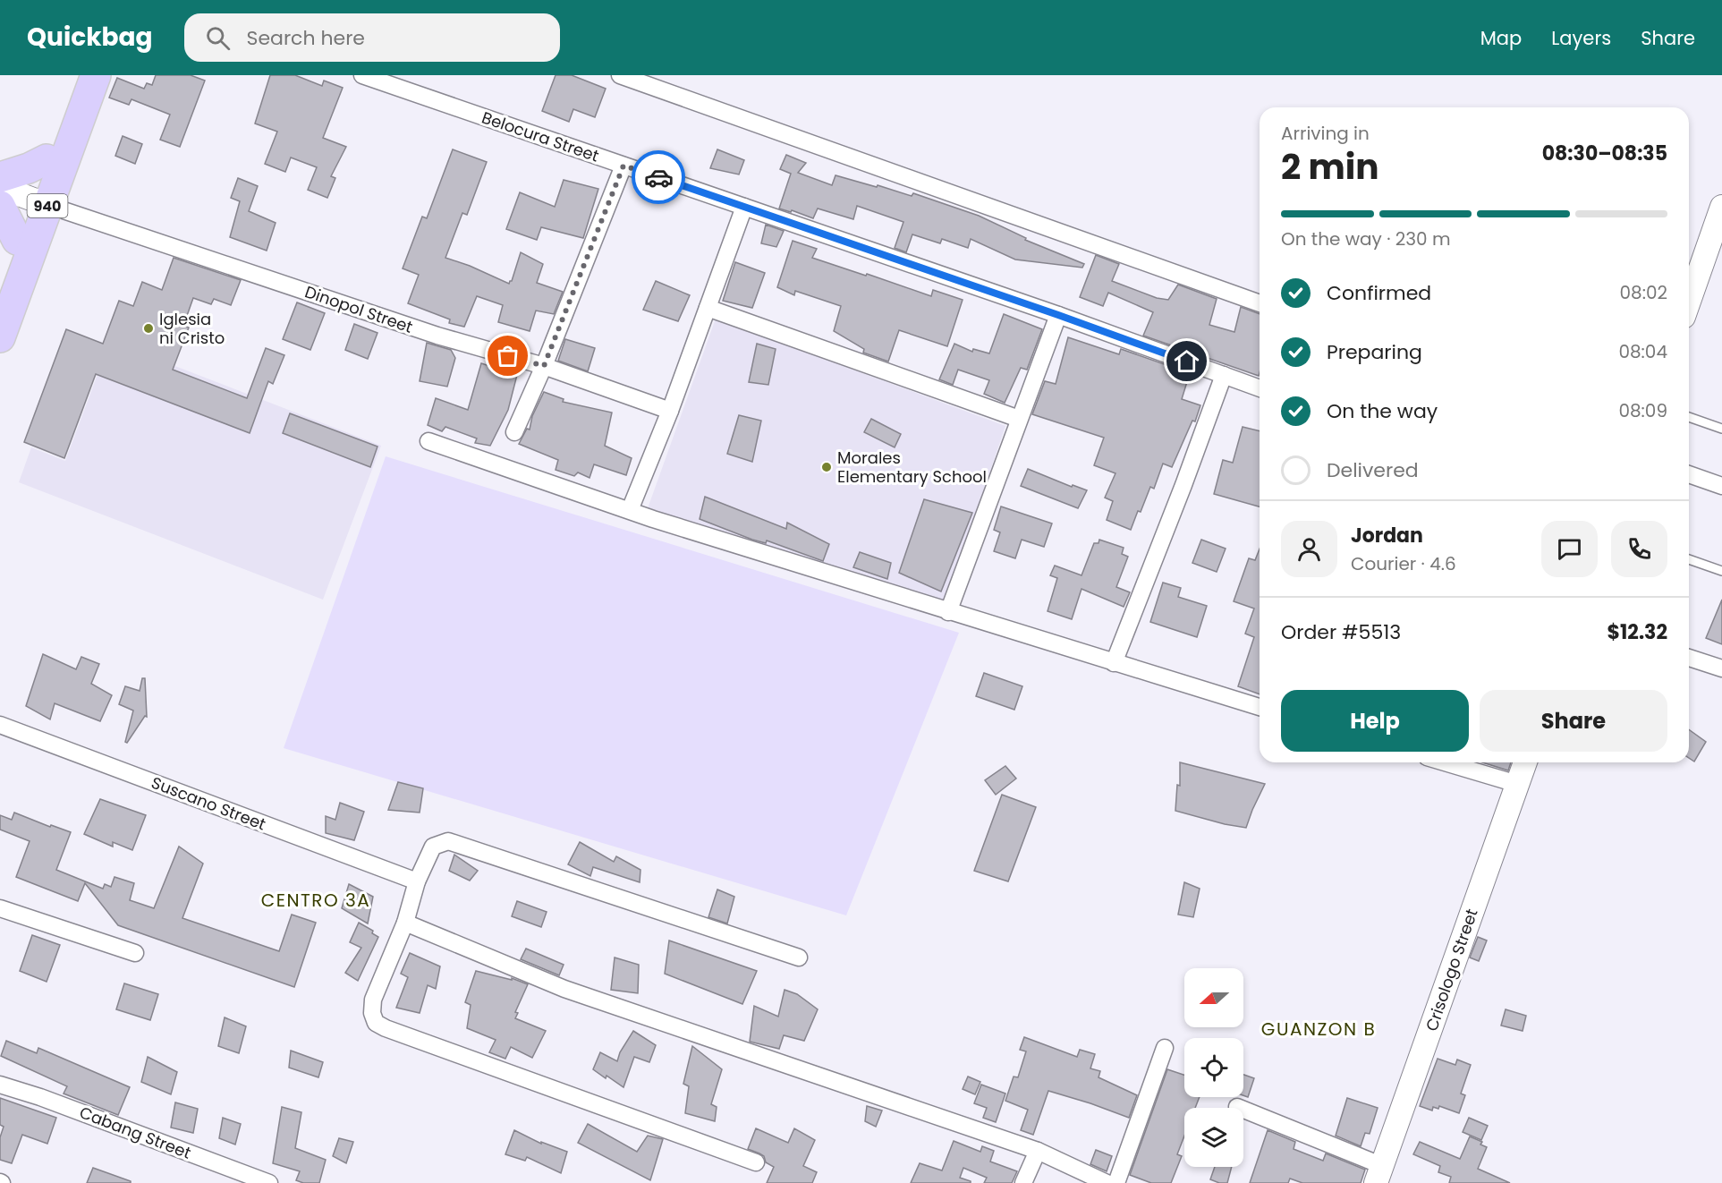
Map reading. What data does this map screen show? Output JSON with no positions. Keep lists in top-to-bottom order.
{
  "streets": {
    "highway": ["940"],
    "street": [
      "Belocura Street",
      "Dinopol Street",
      "Suscano Street",
      "Crisologo Street",
      "Cabang Street"
    ]
  },
  "crossings": [
    ["940", "Dinopol Street"]
  ],
  "districts": ["CENTRO 3A", "GUANZON B"],
  "places": ["Iglesia ni Cristo", "Morales Elementary School"],
  "north": "left",
  "page": {
    "header": "Quickbag",
    "search": "Search here",
    "nav": ["Map", "Layers", "Share"],
    "heading": ["2 min", "Arriving in", "08:30–08:35"],
    "panel": [
      "Jordan",
      "Courier · 4.6",
      "Order #5513",
      "$12.32"
    ],
    "bar": "On the way · 230 m",
    "list": [
      ["Confirmed", "08:02"],
      ["Preparing", "08:04"],
      ["On the way", "08:09"],
      "Delivered"
    ],
    "buttons": ["Help", "Share"]
  }
}
